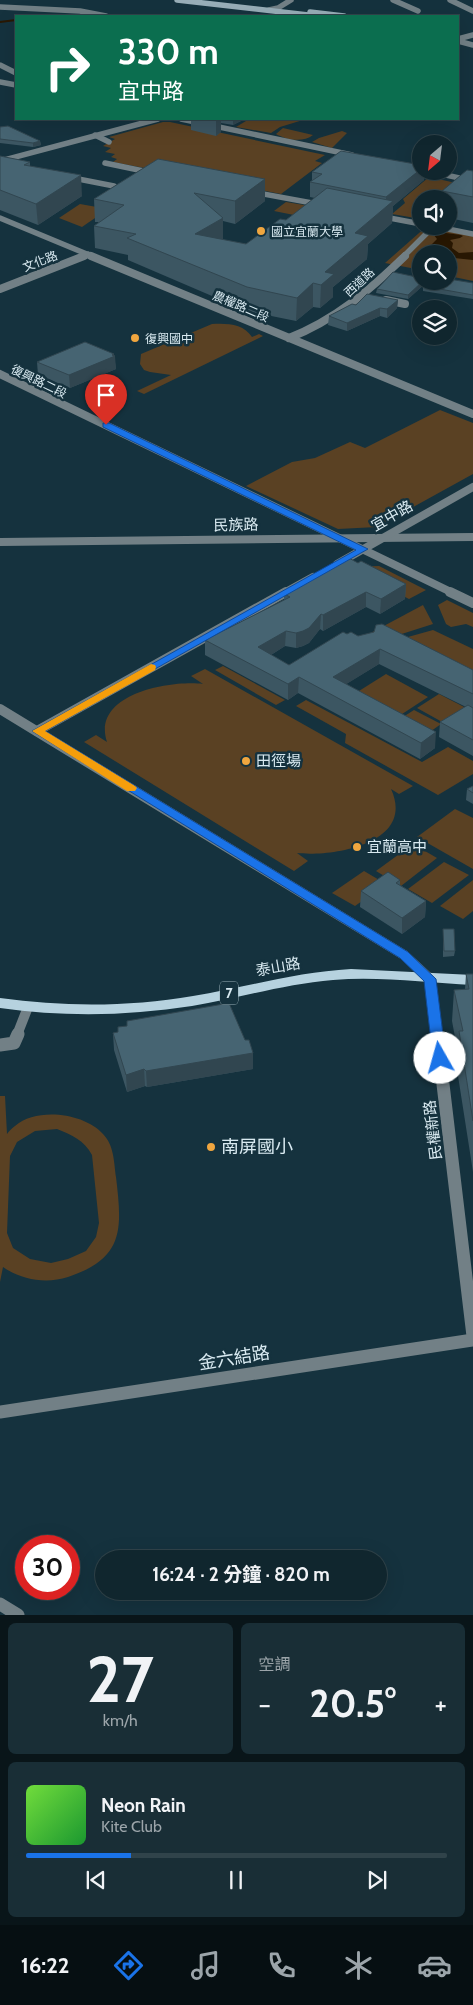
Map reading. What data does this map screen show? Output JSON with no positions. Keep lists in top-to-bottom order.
{
  "streets": {
    "main road": ["泰山路", "7"],
    "street": [
      "文化路",
      "西道路",
      "農權路二段",
      "復興路二段",
      "宜中路",
      "民族路",
      "民權新路",
      "金六結路"
    ]
  },
  "crossings": [
    ["文化路", "農權路二段"],
    ["西道路", "農權路二段"],
    ["復興路二段", "宜中路"],
    ["復興路二段", "民族路"],
    ["宜中路", "民族路"],
    ["泰山路", "民權新路"],
    ["民權新路", "金六結路"]
  ],
  "places": [
    "國立宜蘭大學",
    "復興國中",
    "田徑場",
    "宜蘭高中",
    "南屏國小"
  ],
  "north": "bottom left",
  "page": {
    "turn": ["330 m", "宜中路"],
    "limit": "30",
    "trip": "16:24 · 2 分鐘 · 820 m",
    "tile": [
      ["27", "km/h"],
      "空調"
    ],
    "heat": ["−", "20.5°", "+"],
    "song": ["Neon Rain", "Kite Club"],
    "tabs": "16:22"
  }
}
